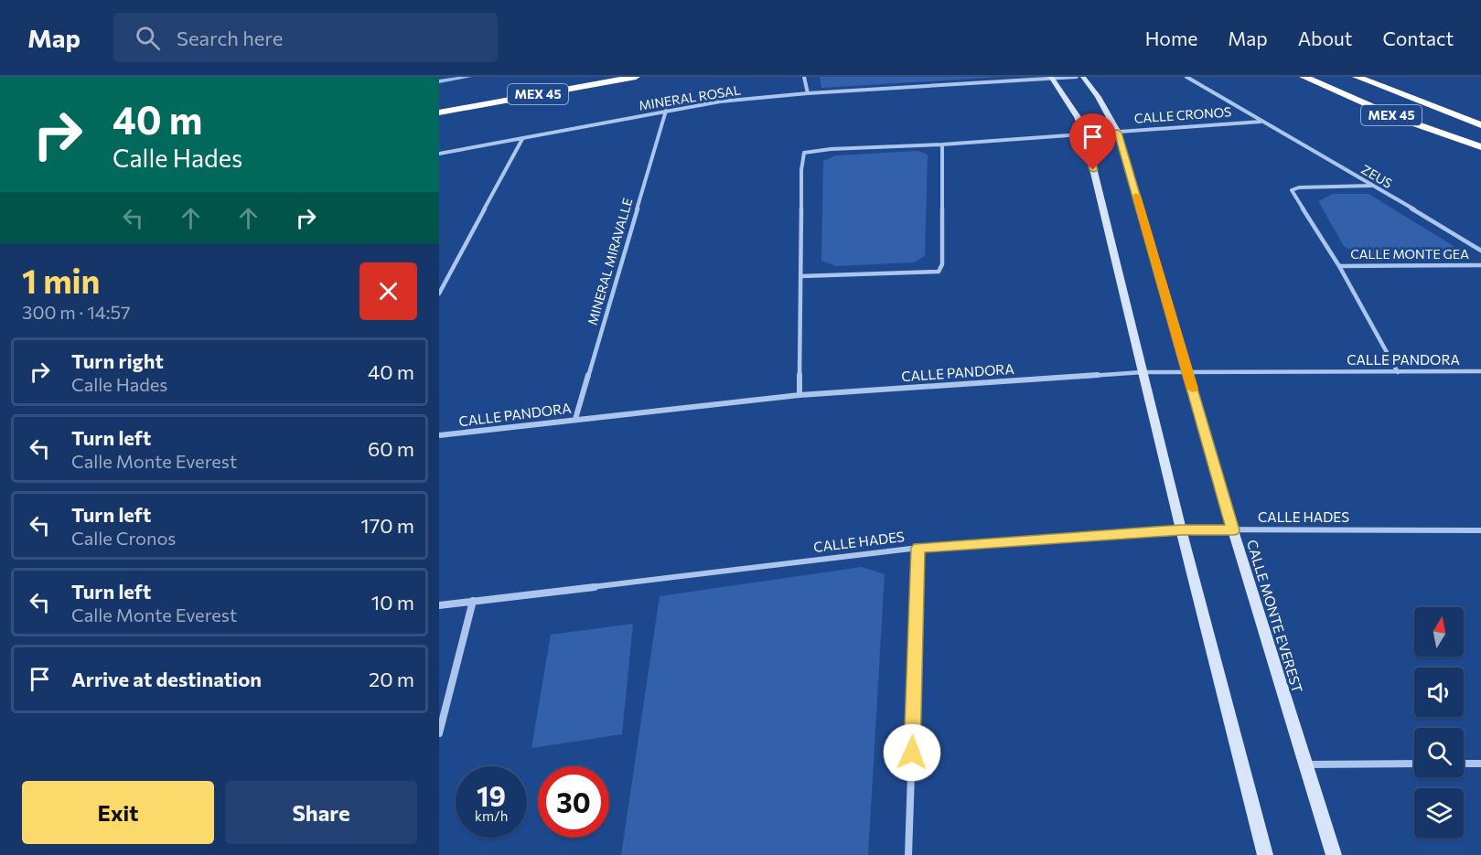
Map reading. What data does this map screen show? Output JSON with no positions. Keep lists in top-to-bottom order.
{
  "streets": {
    "highway": ["MEX 45"],
    "street": [
      "MINERAL ROSAL",
      "CALLE CRONOS",
      "ZEUS",
      "CALLE MONTE GEA",
      "MINERAL MIRAVALLE",
      "CALLE PANDORA",
      "CALLE HADES",
      "CALLE MONTE EVEREST"
    ]
  },
  "crossings": [
    ["MINERAL ROSAL", "MINERAL MIRAVALLE"],
    ["CALLE CRONOS", "ZEUS"],
    ["CALLE CRONOS", "CALLE PANDORA"],
    ["CALLE CRONOS", "CALLE MONTE EVEREST"],
    ["ZEUS", "CALLE MONTE GEA"],
    ["CALLE MONTE GEA", "CALLE PANDORA"],
    ["MINERAL MIRAVALLE", "CALLE PANDORA"],
    ["CALLE PANDORA", "CALLE MONTE EVEREST"],
    ["CALLE HADES", "CALLE MONTE EVEREST"]
  ],
  "north": "top",
  "page": {
    "header": "Map",
    "search": "Search here",
    "nav": [
      "Home",
      "Map",
      "About",
      "Contact"
    ],
    "turn": ["40 m", "Calle Hades"],
    "heading": ["1 min", "300 m · 14:57"],
    "list": [
      {
        "name": "Turn right",
        "note": "Calle Hades",
        "value": "40 m"
      },
      {
        "name": "Turn left",
        "note": "Calle Monte Everest",
        "value": "60 m"
      },
      {
        "name": "Turn left",
        "note": "Calle Cronos",
        "value": "170 m"
      },
      {
        "name": "Turn left",
        "note": "Calle Monte Everest",
        "value": "10 m"
      },
      {
        "name": "Arrive at destination",
        "value": "20 m"
      }
    ],
    "speed": "19 km/h",
    "limit": "30",
    "buttons": ["Exit", "Share"]
  }
}
